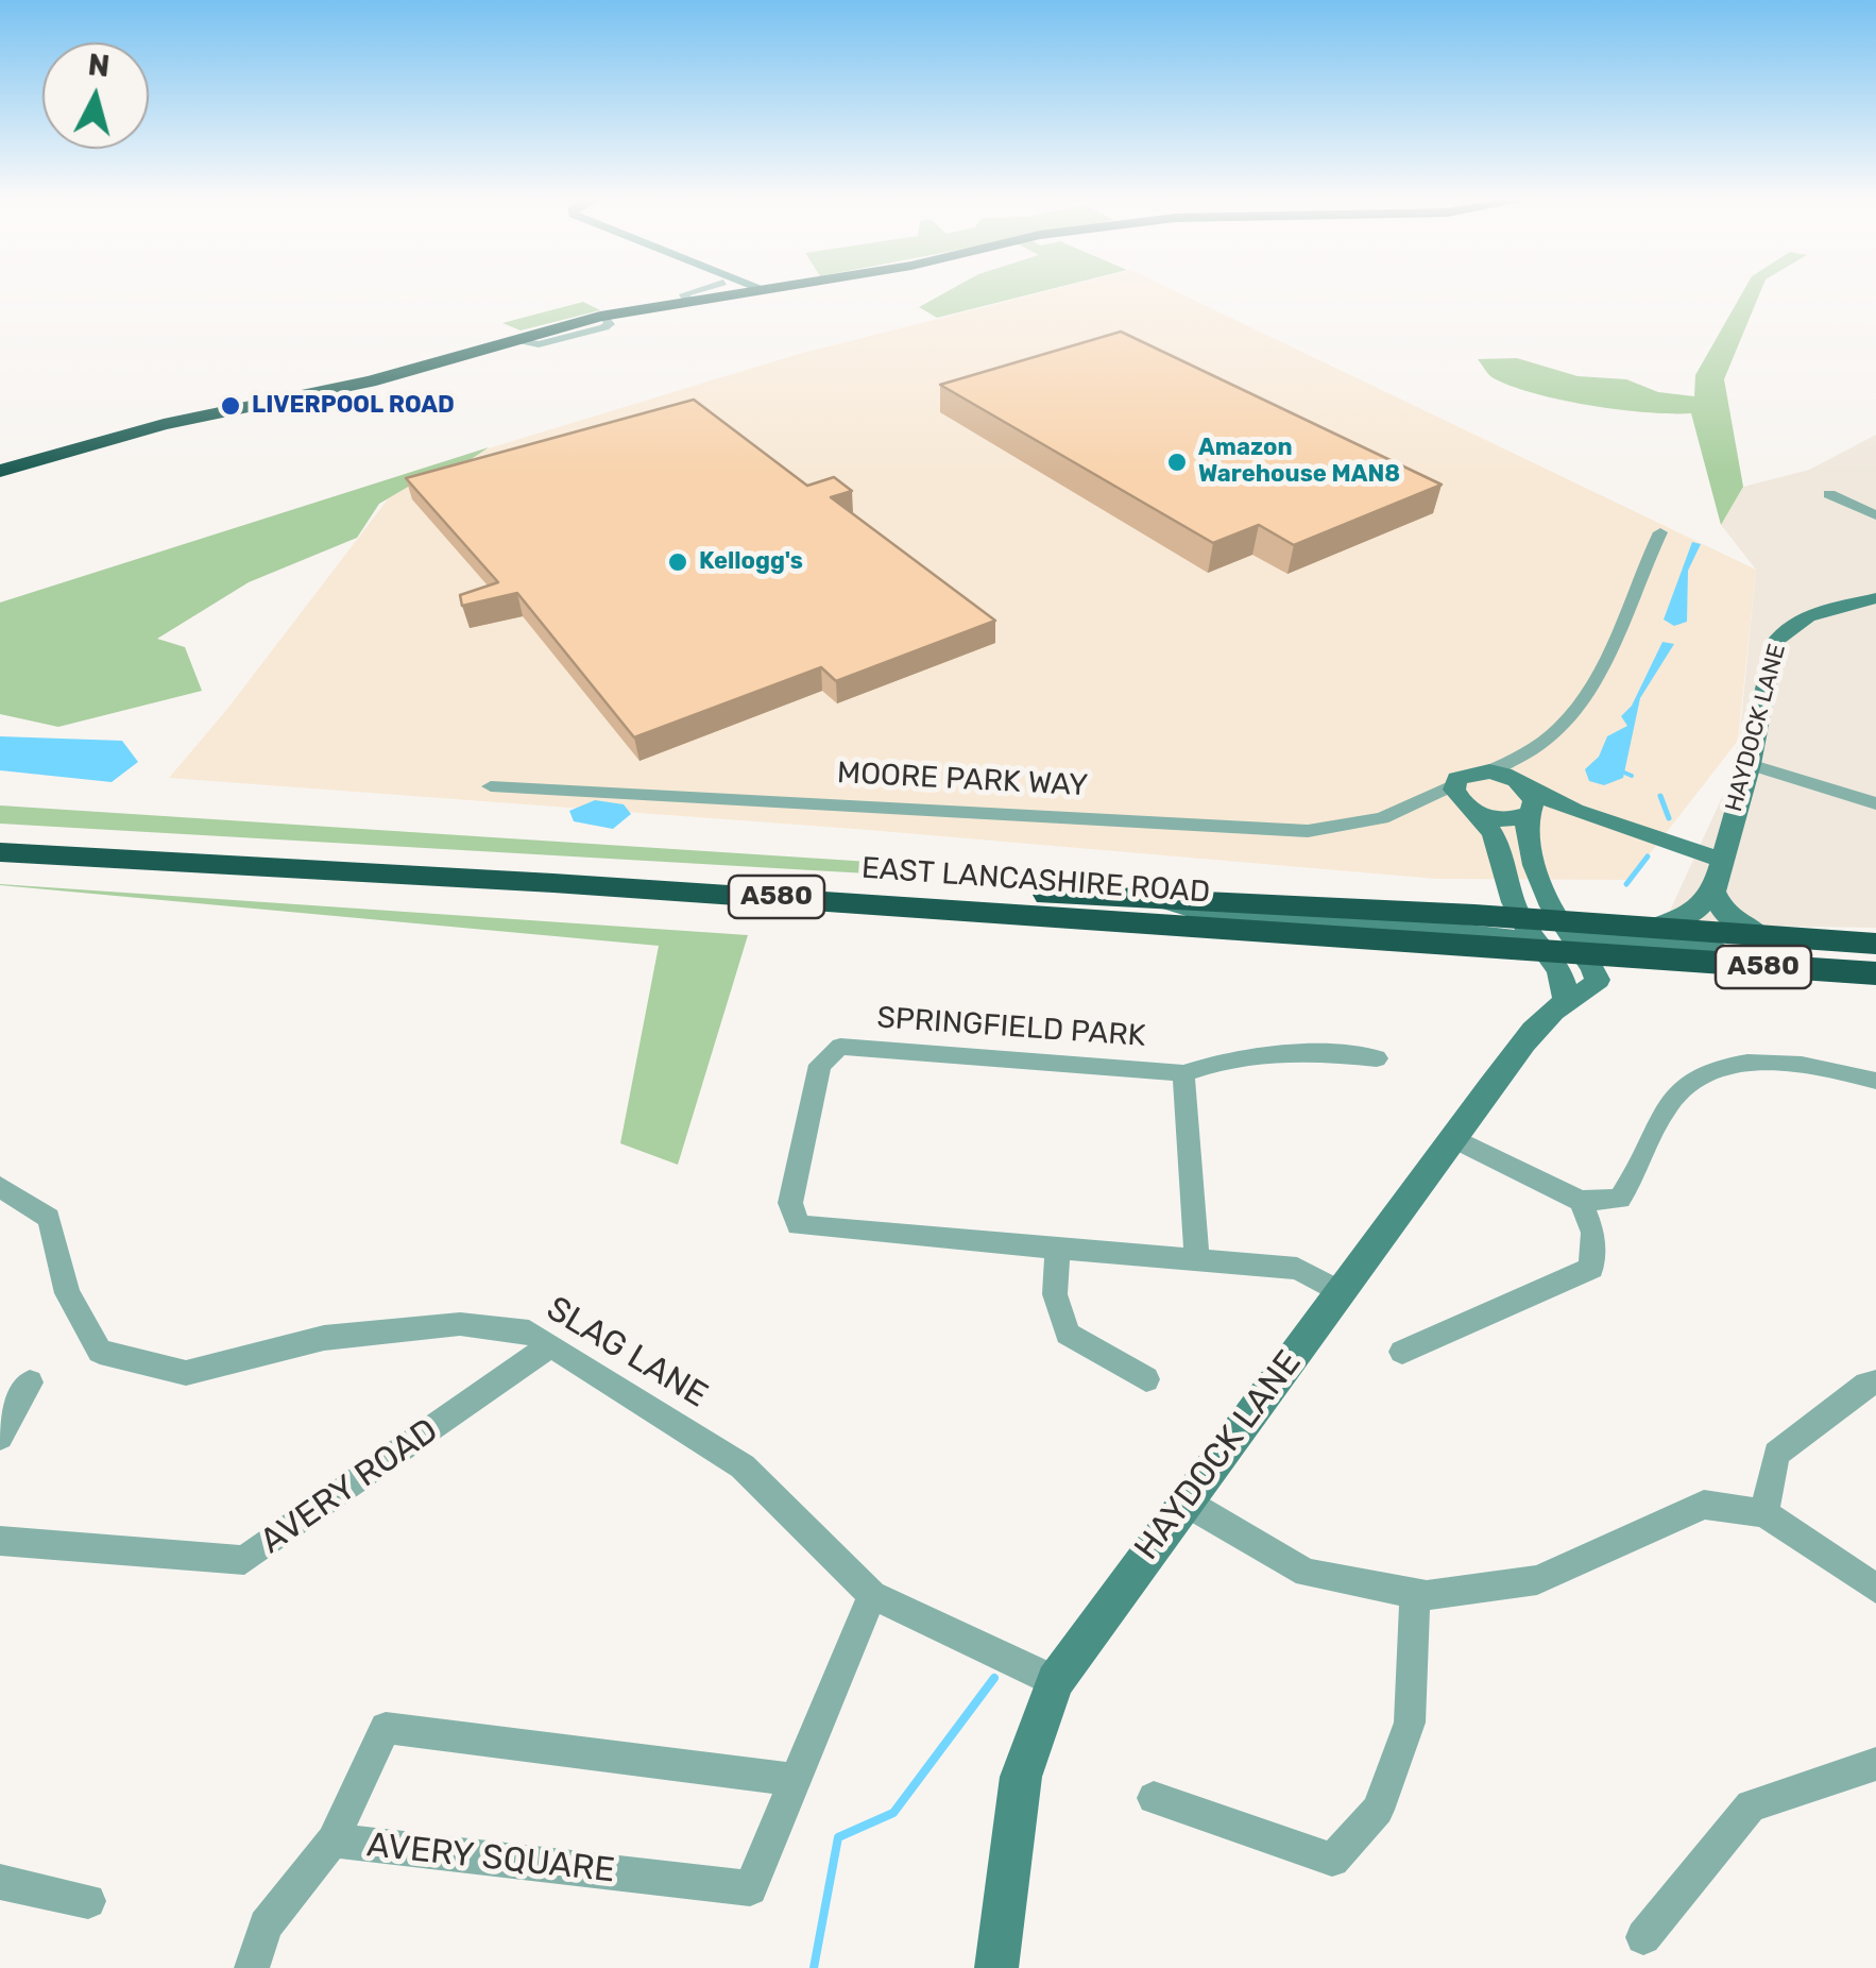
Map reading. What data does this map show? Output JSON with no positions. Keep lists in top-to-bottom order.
{
  "streets": {
    "highway": ["EAST LANCASHIRE ROAD", "A580"],
    "street": [
      "HAYDOCK LANE",
      "MOORE PARK WAY",
      "SPRINGFIELD PARK",
      "SLAG LANE",
      "AVERY ROAD",
      "AVERY SQUARE"
    ]
  },
  "crossings": [
    ["HAYDOCK LANE", "EAST LANCASHIRE ROAD"],
    ["HAYDOCK LANE", "SPRINGFIELD PARK"],
    ["HAYDOCK LANE", "SLAG LANE"],
    ["SLAG LANE", "AVERY ROAD"],
    ["SLAG LANE", "AVERY SQUARE"]
  ],
  "places": ["LIVERPOOL ROAD", "Amazon Warehouse MAN8", "Kellogg's"],
  "north": "top"
}
